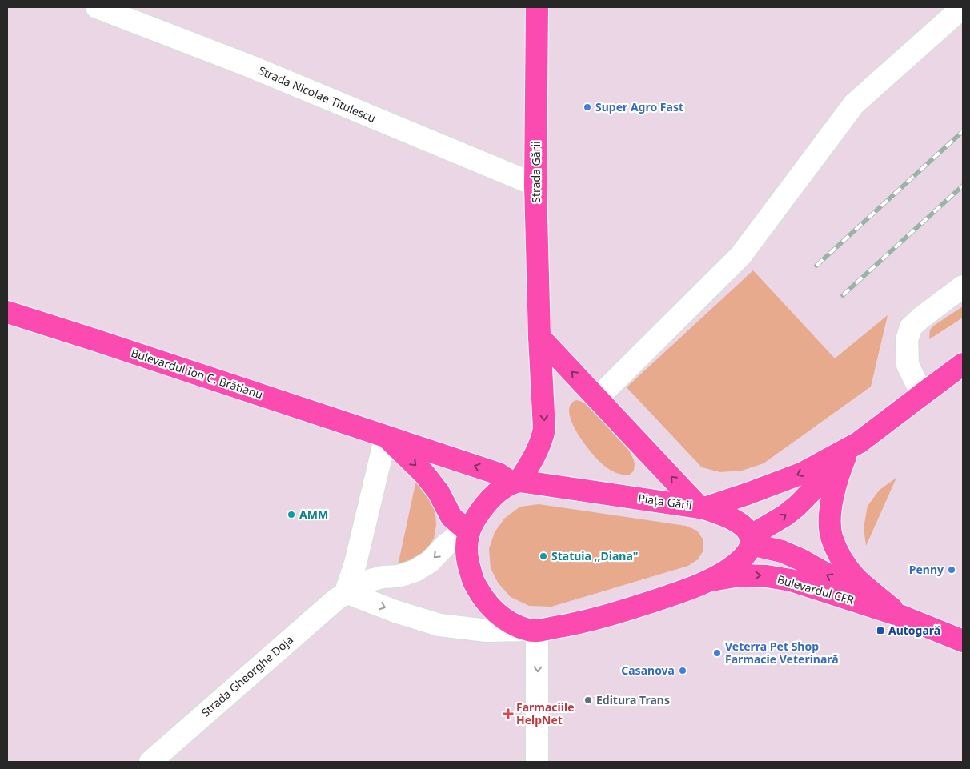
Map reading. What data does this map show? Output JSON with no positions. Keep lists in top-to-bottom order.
{
  "streets": {
    "main road": [
      "Strada Gării",
      "Bulevardul Ion C. Brătianu",
      "Piața Gării",
      "Bulevardul CFR"
    ],
    "street": ["Strada Nicolae Titulescu", "Strada Gheorghe Doja"]
  },
  "crossings": [
    ["Strada Nicolae Titulescu", "Strada Gării"],
    ["Strada Gării", "Bulevardul Ion C. Brătianu"],
    ["Strada Gării", "Piața Gării"],
    ["Bulevardul Ion C. Brătianu", "Piața Gării"],
    ["Bulevardul Ion C. Brătianu", "Strada Gheorghe Doja"],
    ["Piața Gării", "Bulevardul CFR"]
  ],
  "places": {
    "other": [
      "Super Agro Fast",
      "AMM",
      "Statuia ,,Diana\"",
      "Penny",
      "Veterra Pet Shop Farmacie Veterinară",
      "Casanova",
      "Editura Trans"
    ],
    "transit": ["Autogară"],
    "health": ["Farmaciile HelpNet"]
  }
}
